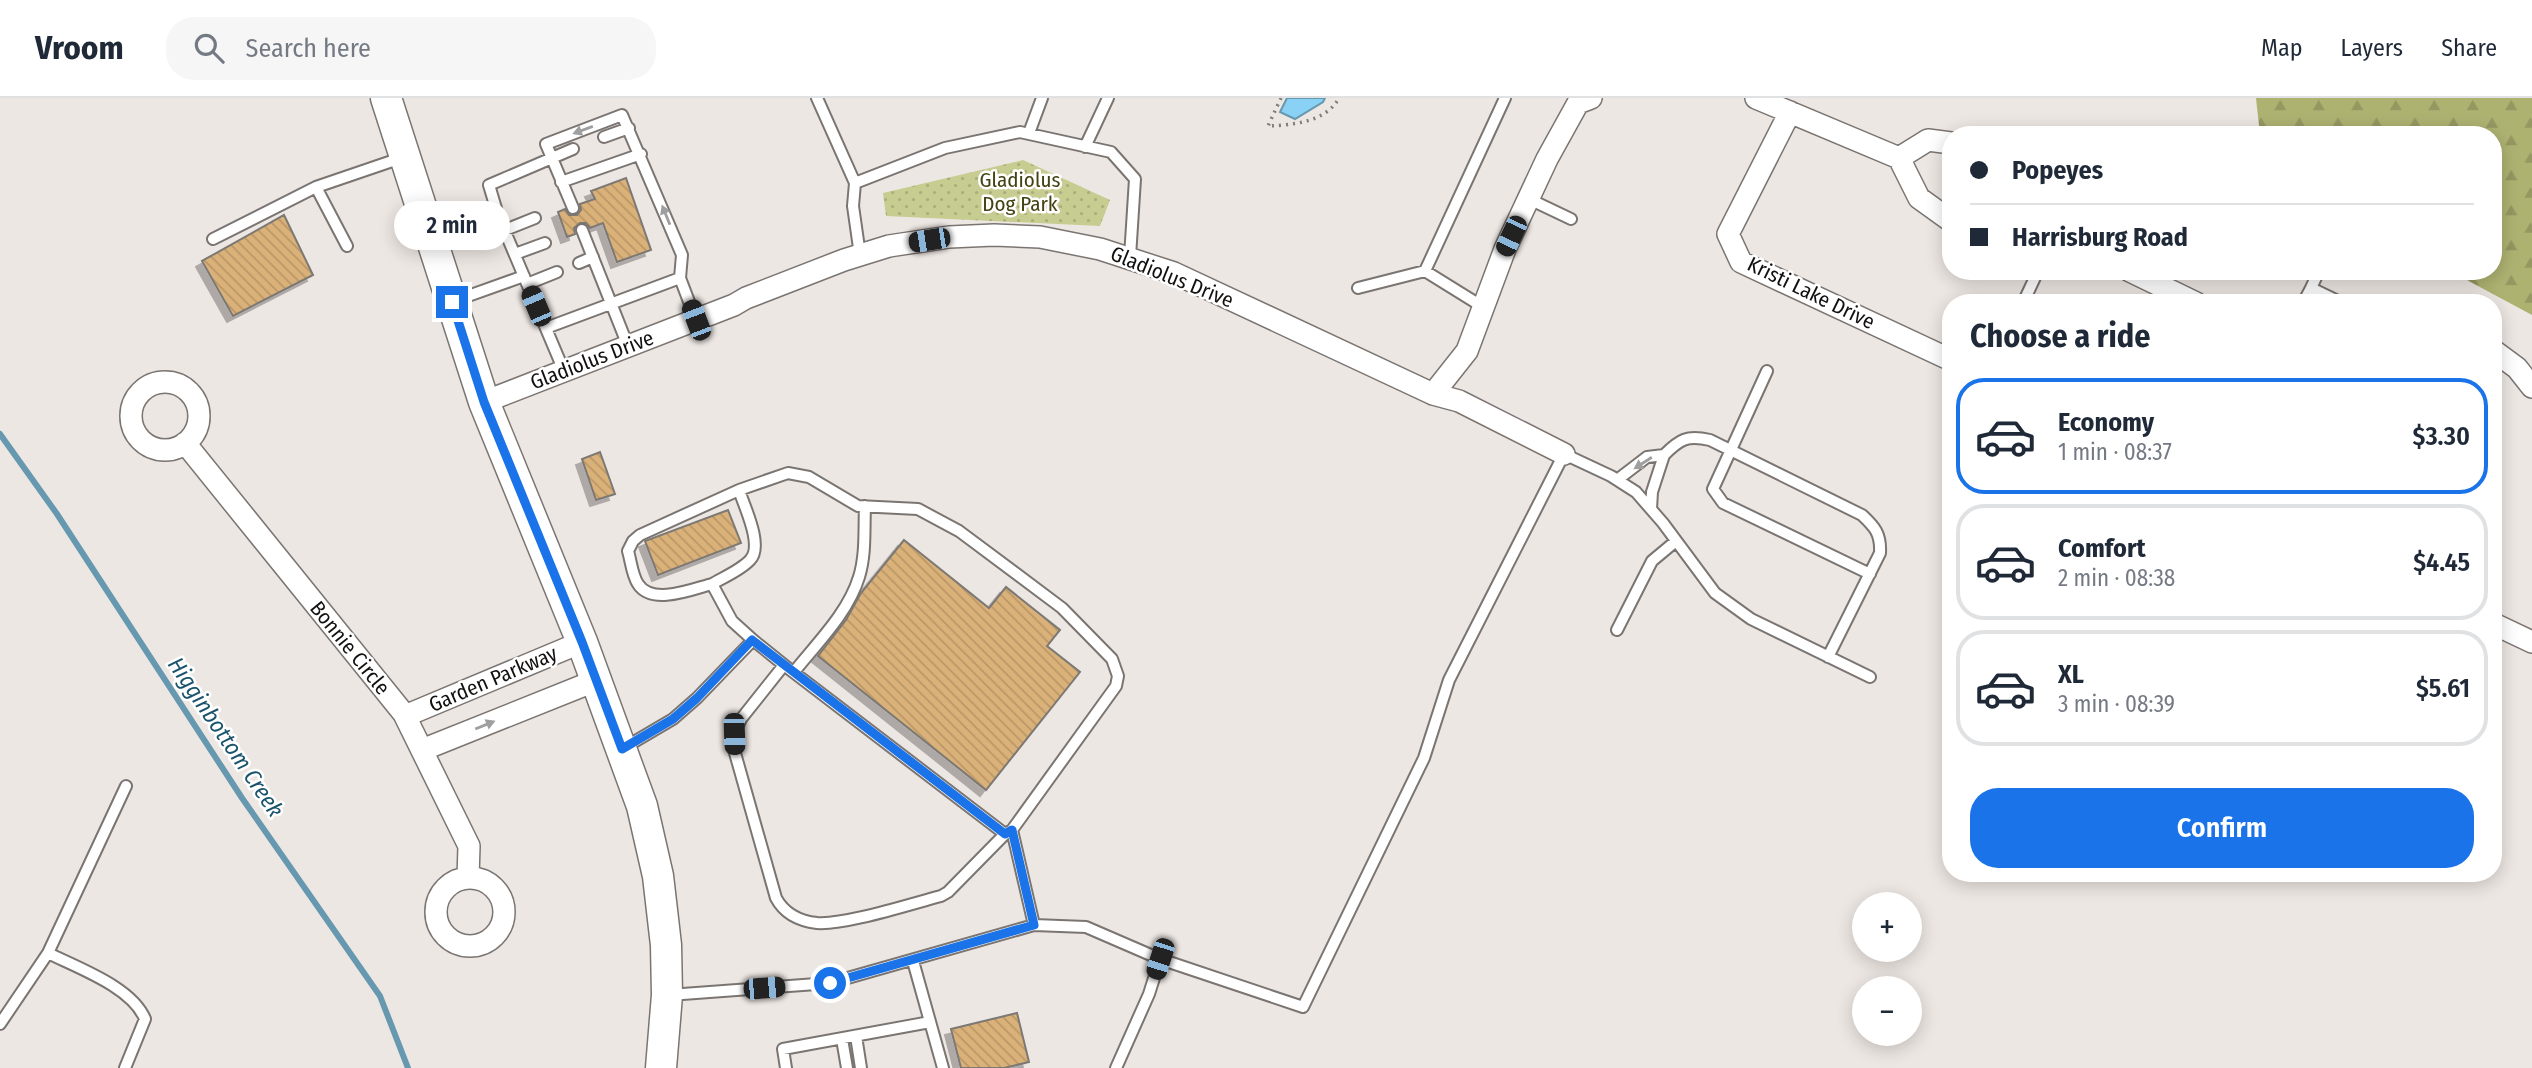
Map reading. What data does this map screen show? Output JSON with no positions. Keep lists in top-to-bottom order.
{
  "streets": {
    "street": [
      "Gladiolus Drive",
      "Kristi Lake Drive",
      "Bonnie Circle",
      "Garden Parkway"
    ]
  },
  "crossings": [
    ["Bonnie Circle", "Garden Parkway"]
  ],
  "water": ["Higginbottom Creek"],
  "parks": ["Gladiolus Dog Park"],
  "page": {
    "header": "Vroom",
    "search": "Search here",
    "nav": ["Map", "Layers", "Share"],
    "banner": ["Popeyes", "Harrisburg Road"],
    "bubble": "2 min",
    "heading": "Choose a ride",
    "list": [
      {
        "name": "Economy",
        "note": "1 min · 08:37",
        "value": "$3.30"
      },
      {
        "name": "Comfort",
        "note": "2 min · 08:38",
        "value": "$4.45"
      },
      {
        "name": "XL",
        "note": "3 min · 08:39",
        "value": "$5.61"
      }
    ],
    "buttons": "Confirm",
    "map_buttons": ["+", "−"]
  }
}
